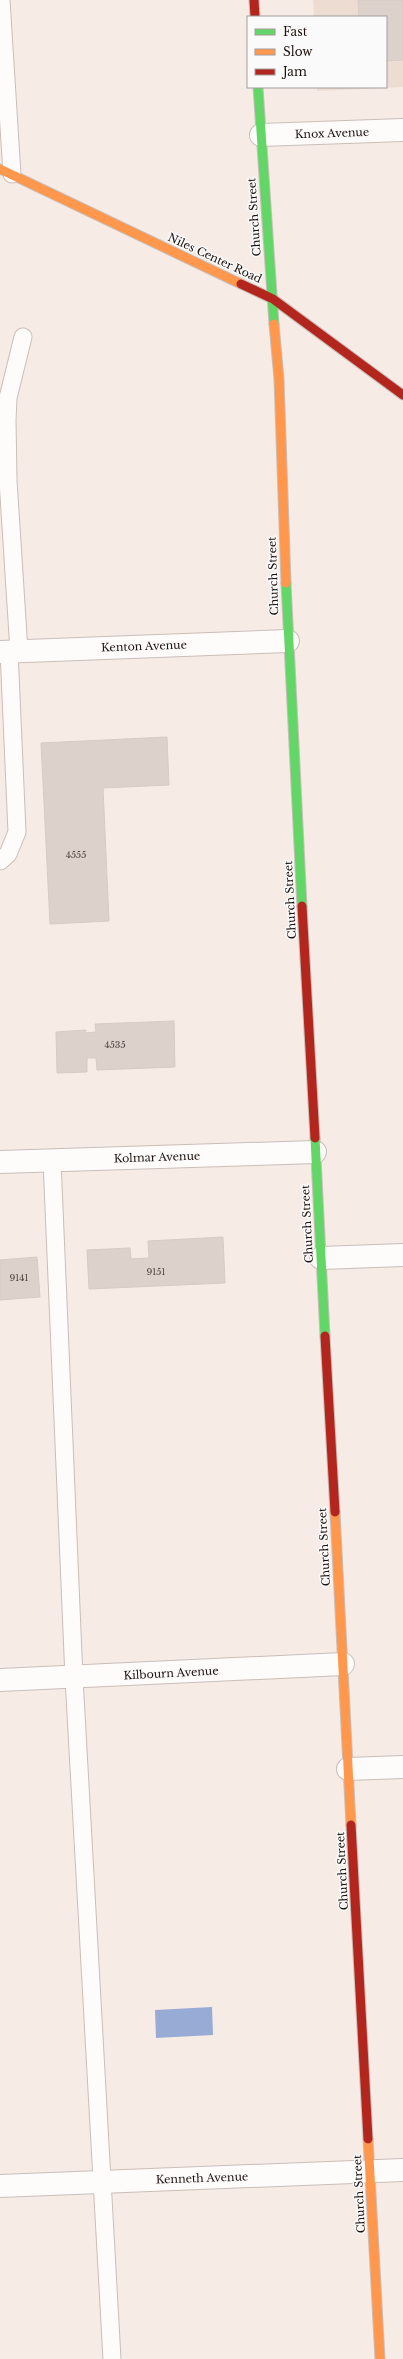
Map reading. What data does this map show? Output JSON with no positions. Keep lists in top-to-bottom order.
{
  "streets": {
    "street": [
      "Knox Avenue",
      "Church Street",
      "Niles Center Road",
      "Kenton Avenue",
      "Kolmar Avenue",
      "Kilbourn Avenue",
      "Kenneth Avenue"
    ]
  },
  "crossings": [
    ["Knox Avenue", "Church Street"],
    ["Church Street", "Niles Center Road"],
    ["Church Street", "Kenton Avenue"],
    ["Church Street", "Kolmar Avenue"],
    ["Church Street", "Kilbourn Avenue"],
    ["Church Street", "Kenneth Avenue"]
  ],
  "house_numbers": [
    "4555",
    "4535",
    "9151",
    "9141"
  ],
  "legend": ["Fast", "Slow", "Jam"]
}
